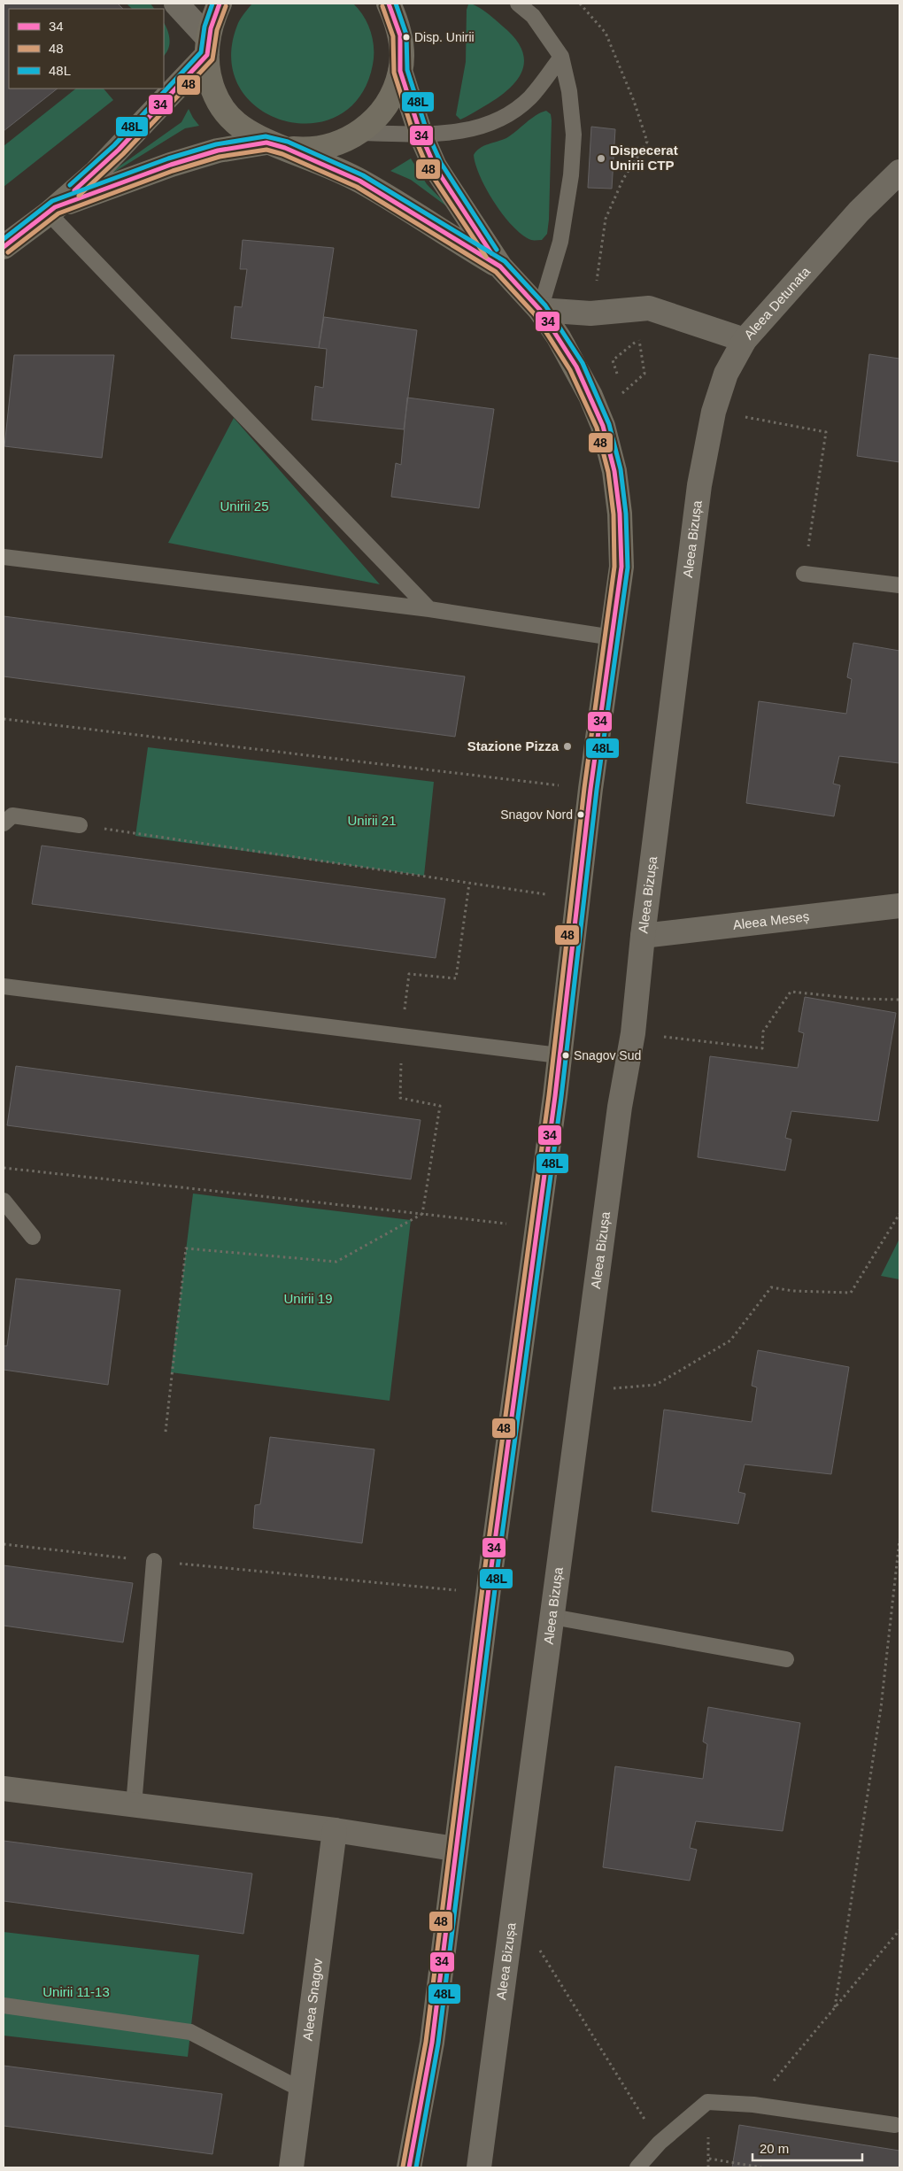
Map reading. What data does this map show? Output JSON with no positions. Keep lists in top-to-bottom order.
{
  "streets": {
    "street": [
      "Aleea Detunata",
      "Aleea Bizușa",
      "Aleea Meseș",
      "Aleea Snagov"
    ]
  },
  "crossings": [
    ["Aleea Detunata", "Aleea Bizușa"],
    ["Aleea Bizușa", "Aleea Meseș"]
  ],
  "parks": [
    "Unirii 25",
    "Unirii 21",
    "Unirii 19",
    "Unirii 11-13"
  ],
  "places": [
    "Disp. Unirii",
    "Dispecerat Unirii CTP",
    "Stazione Pizza",
    "Snagov Nord",
    "Snagov Sud"
  ],
  "lines": ["transit line 34", "transit line 48L", "transit line 48"],
  "legend": ["34", "48", "48L"],
  "scale_bar": "20 m"
}
